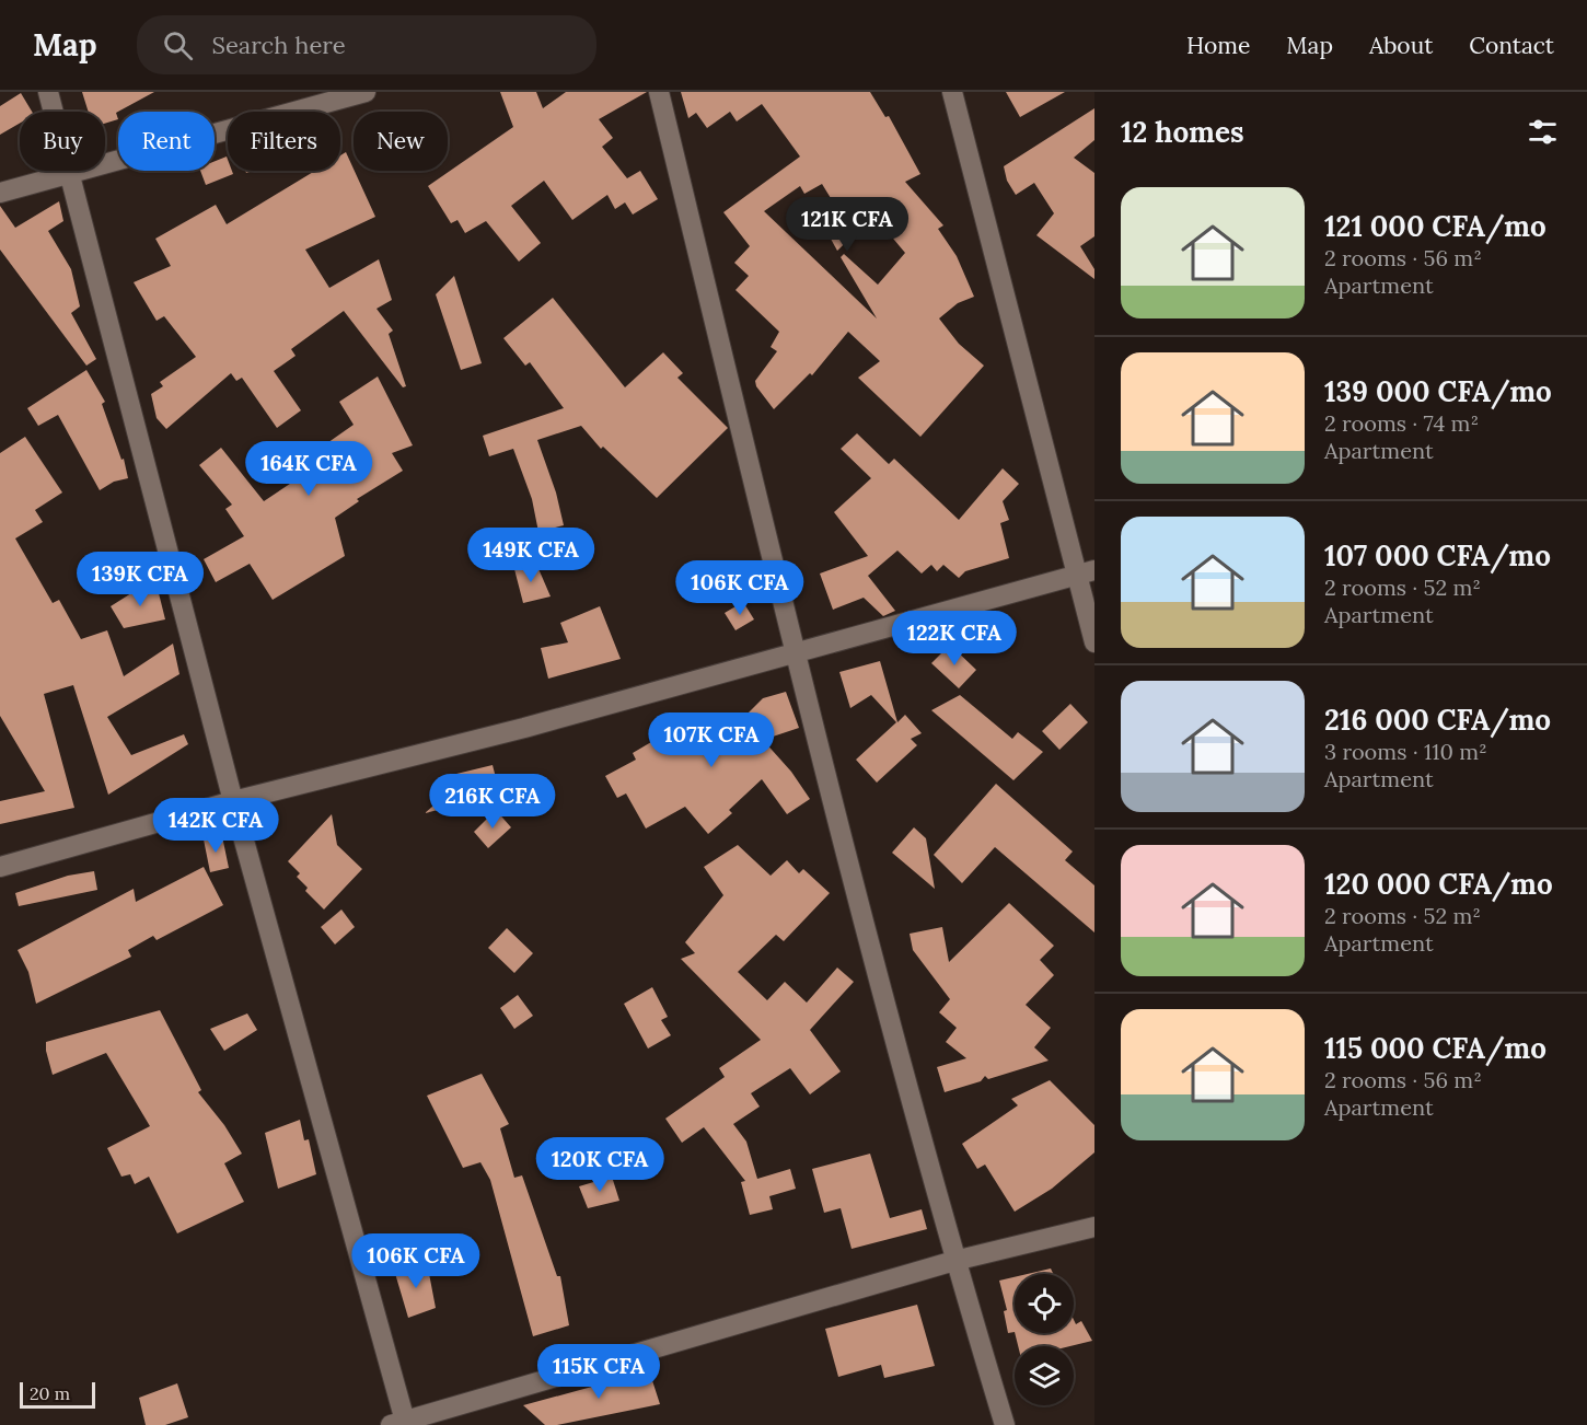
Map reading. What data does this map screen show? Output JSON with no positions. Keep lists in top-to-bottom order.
{
  "scale_bar": "20 m",
  "page": {
    "header": "Map",
    "search": "Search here",
    "nav": [
      "Home",
      "Map",
      "About",
      "Contact"
    ],
    "heading": "12 homes",
    "chip": [
      "Buy",
      "Rent",
      "Filters",
      "New"
    ],
    "list": [
      {
        "name": "121 000 CFA/mo",
        "note": "2 rooms · 56 m² · Apartment"
      },
      {
        "name": "139 000 CFA/mo",
        "note": "2 rooms · 74 m² · Apartment"
      },
      {
        "name": "107 000 CFA/mo",
        "note": "2 rooms · 52 m² · Apartment"
      },
      {
        "name": "216 000 CFA/mo",
        "note": "3 rooms · 110 m² · Apartment"
      },
      {
        "name": "120 000 CFA/mo",
        "note": "2 rooms · 52 m² · Apartment"
      },
      {
        "name": "115 000 CFA/mo",
        "note": "2 rooms · 56 m² · Apartment"
      }
    ],
    "price": [
      "121K CFA",
      "164K CFA",
      "149K CFA",
      "139K CFA",
      "106K CFA",
      "122K CFA",
      "107K CFA",
      "216K CFA",
      "142K CFA",
      "120K CFA",
      "106K CFA",
      "115K CFA"
    ],
    "scale": "20 m"
  }
}
